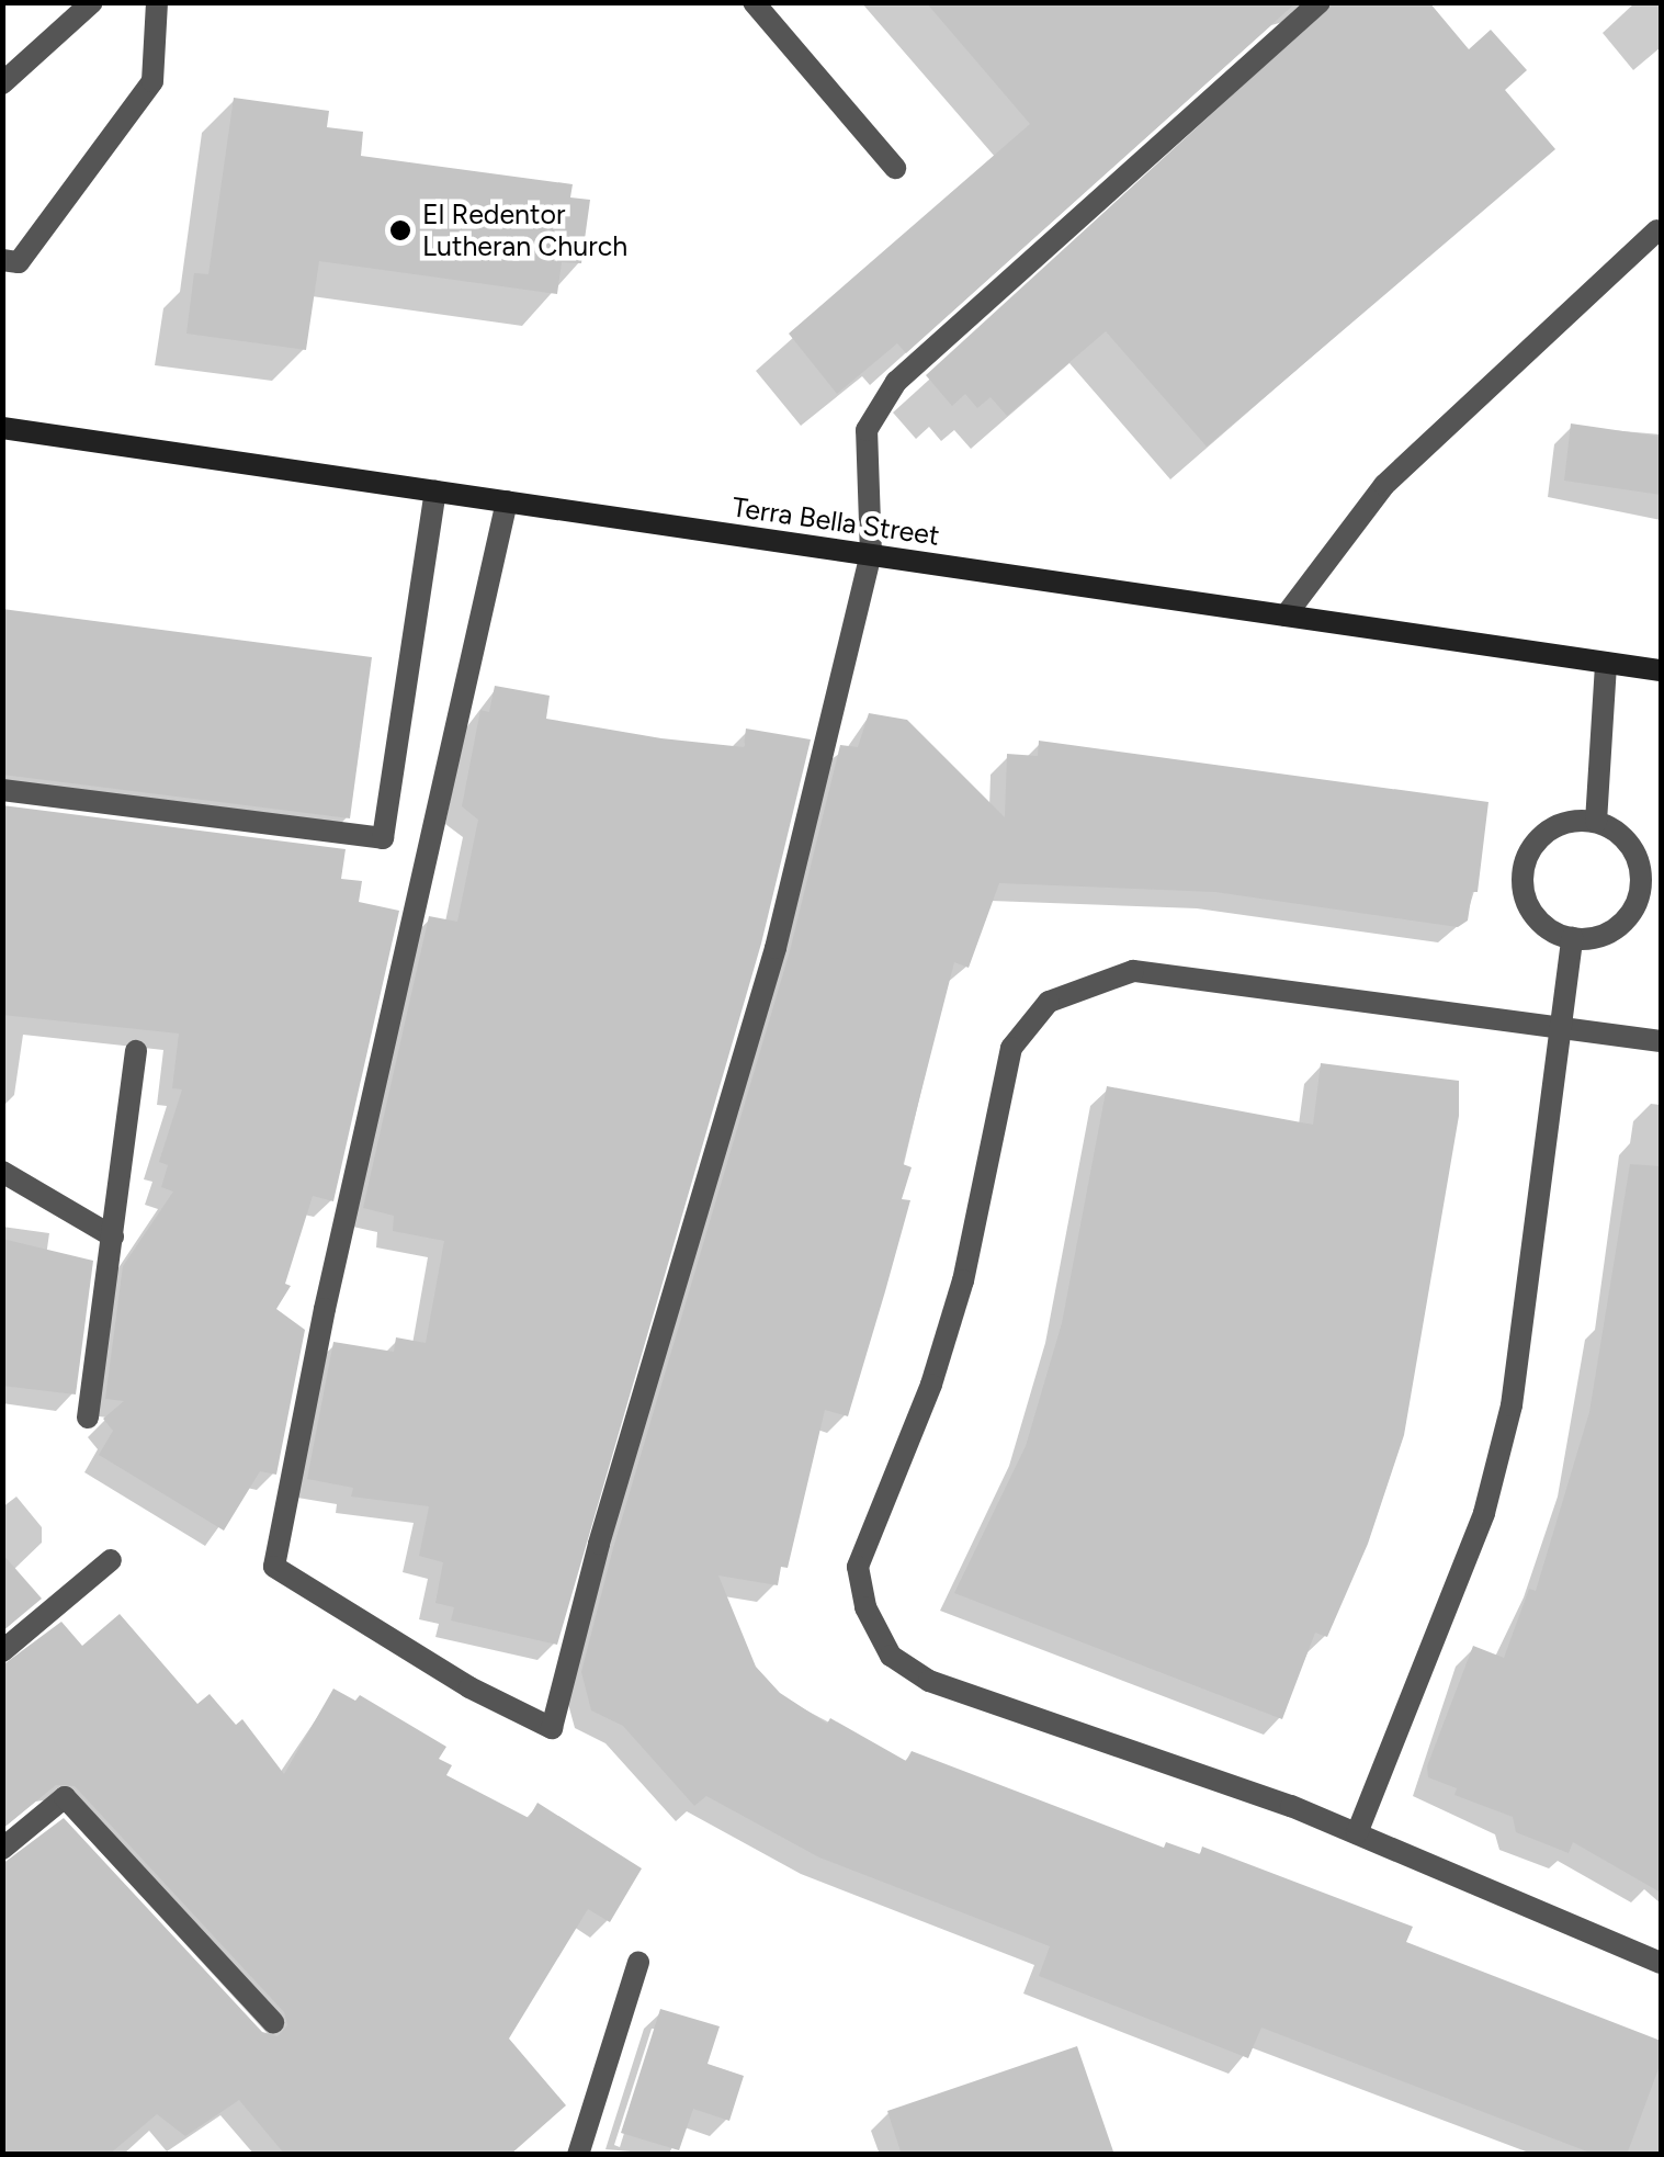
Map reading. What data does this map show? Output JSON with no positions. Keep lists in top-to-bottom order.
{
  "streets": {
    "main road": ["Terra Bella Street"]
  },
  "places": ["El Redentor Lutheran Church"]
}
